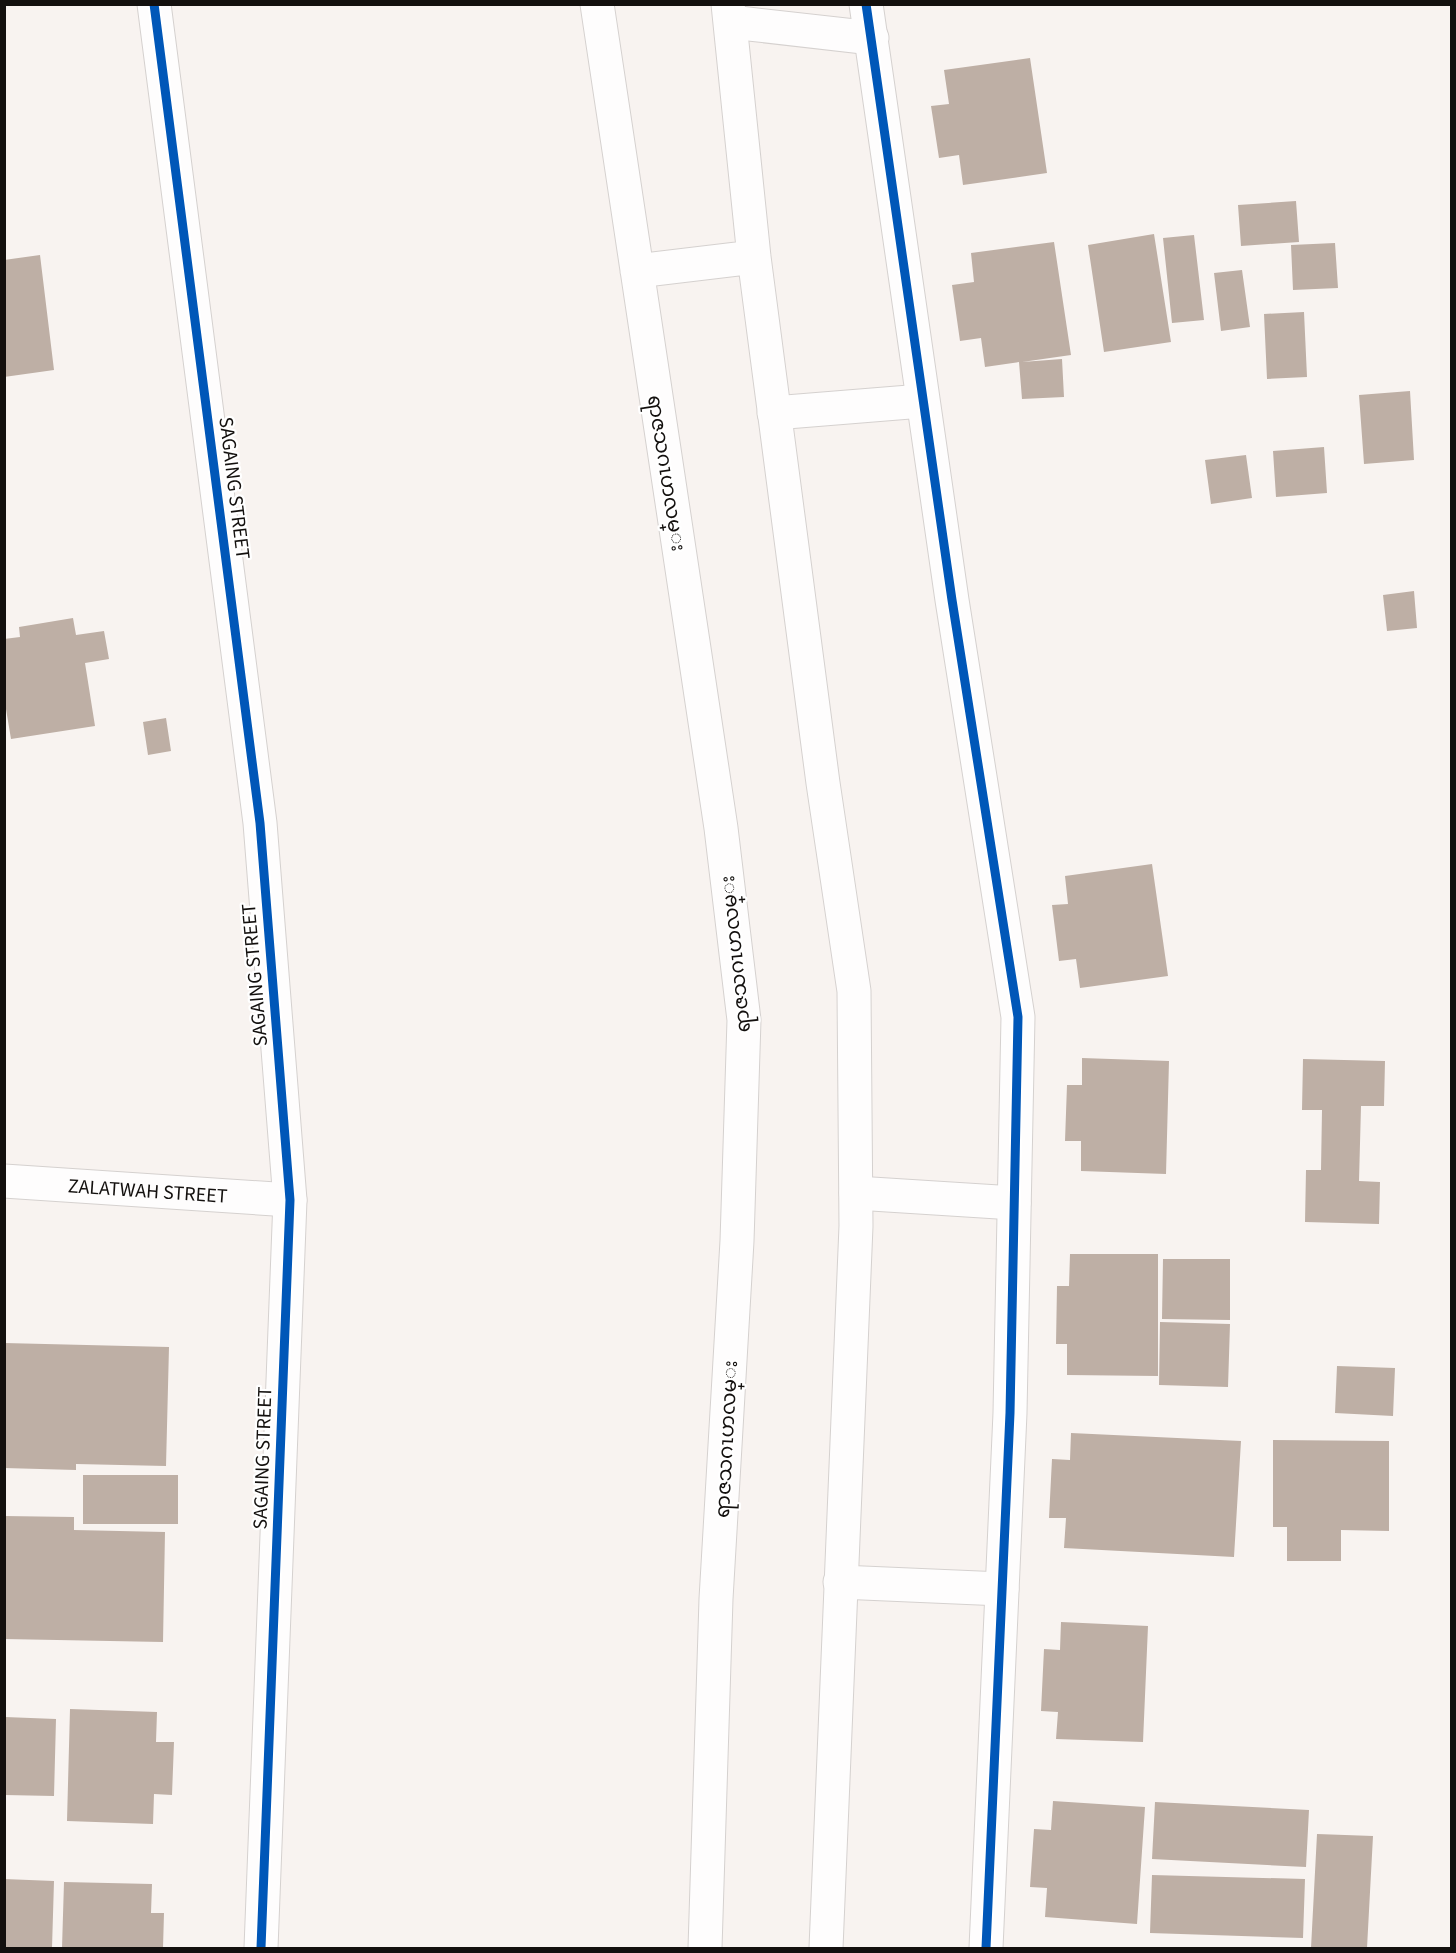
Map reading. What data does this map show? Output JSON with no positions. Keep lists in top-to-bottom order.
{
  "streets": {
    "street": ["ရာဇသဂၤဟလမ္း", "SAGAING STREET", "ZALATWAH STREET"]
  },
  "crossings": [
    ["SAGAING STREET", "ZALATWAH STREET"]
  ]
}
